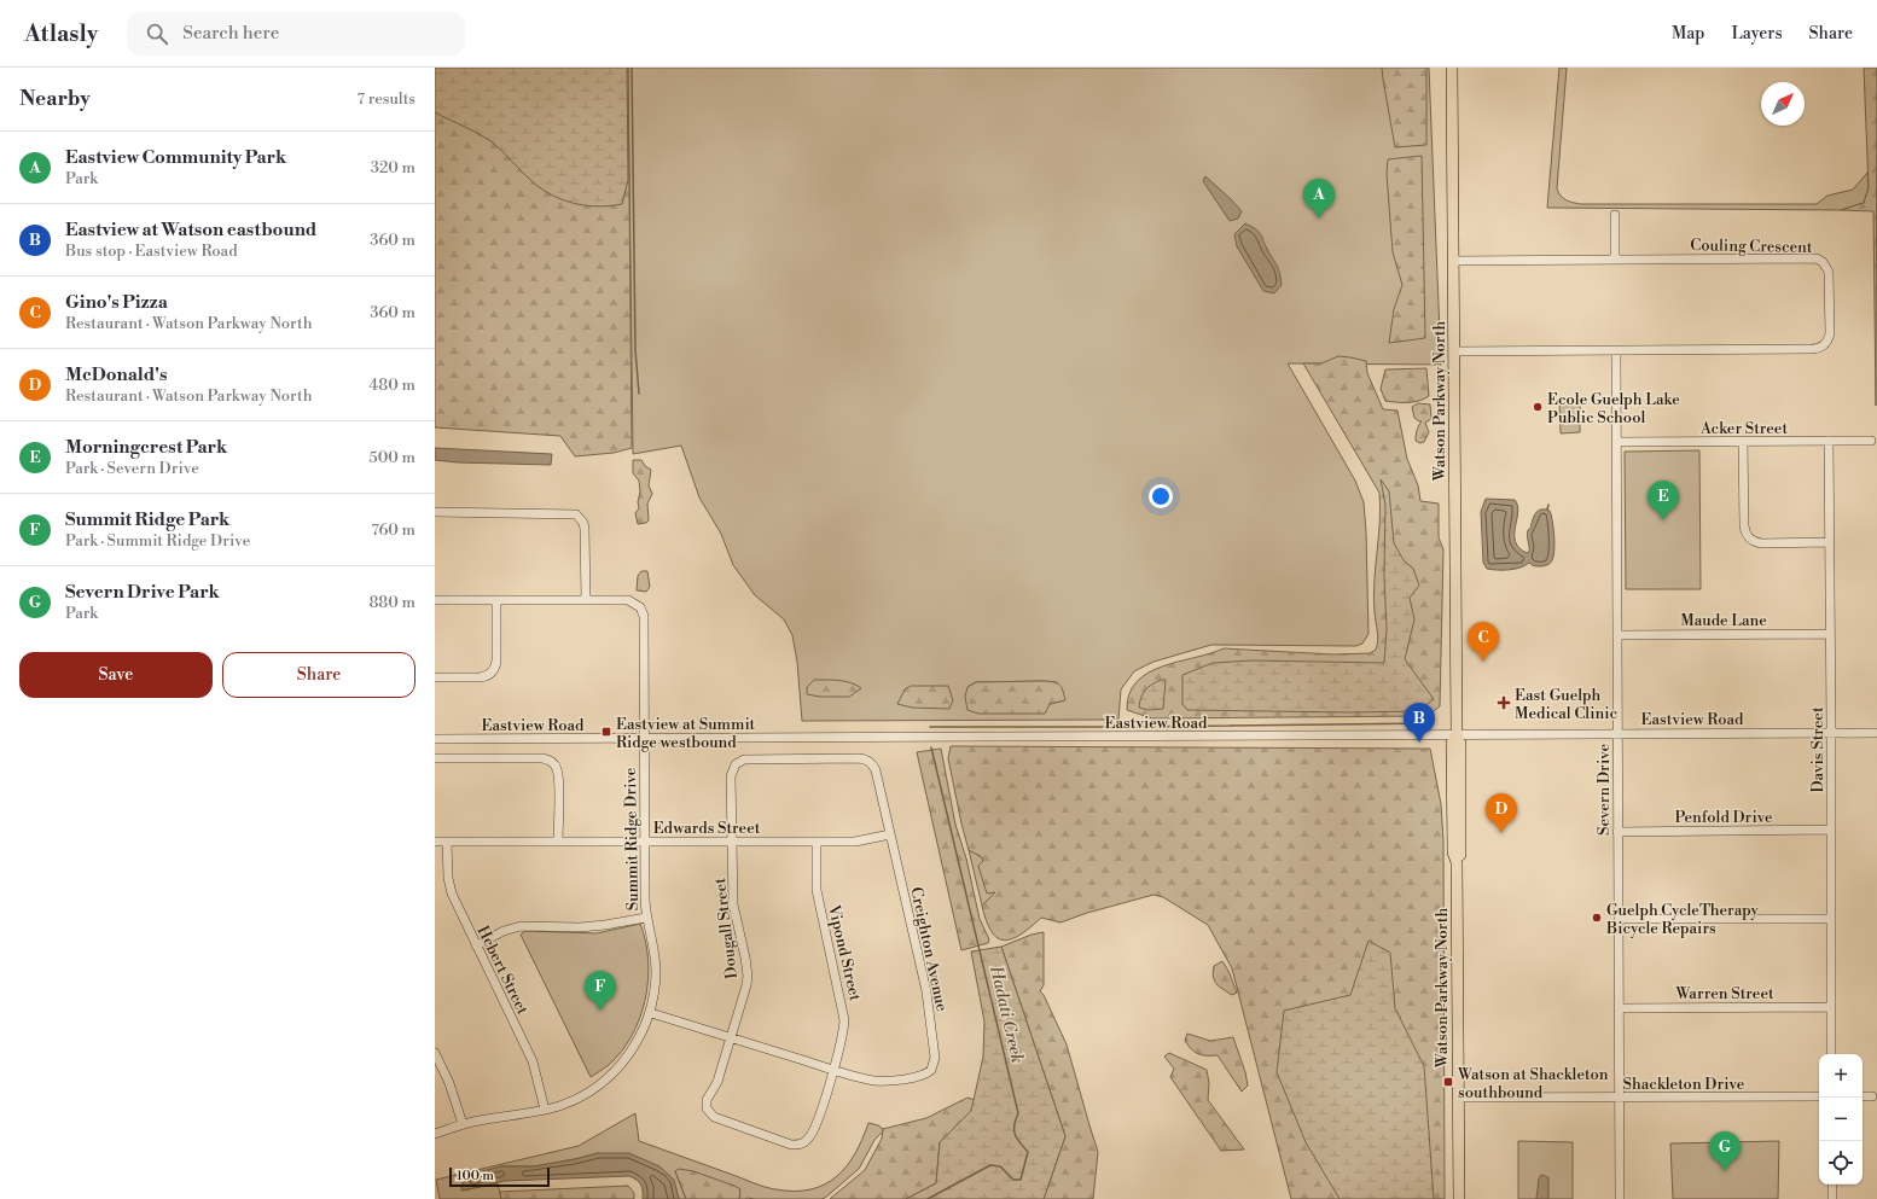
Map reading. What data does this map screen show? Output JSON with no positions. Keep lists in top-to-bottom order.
{
  "streets": {
    "main road": ["Watson Parkway North"],
    "street": [
      "Couling Crescent",
      "Acker Street",
      "Maude Lane",
      "Eastview Road",
      "Davis Street",
      "Severn Drive",
      "Penfold Drive",
      "Edwards Street",
      "Summit Ridge Drive",
      "Dougall Street",
      "Creighton Avenue",
      "Vipond Street",
      "Hebert Street",
      "Warren Street",
      "Shackleton Drive"
    ]
  },
  "crossings": [
    ["Couling Crescent", "Watson Parkway North"],
    ["Couling Crescent", "Severn Drive"],
    ["Watson Parkway North", "Eastview Road"],
    ["Watson Parkway North", "Shackleton Drive"],
    ["Acker Street", "Davis Street"],
    ["Acker Street", "Severn Drive"],
    ["Maude Lane", "Davis Street"],
    ["Maude Lane", "Severn Drive"],
    ["Eastview Road", "Davis Street"],
    ["Eastview Road", "Severn Drive"],
    ["Eastview Road", "Summit Ridge Drive"],
    ["Davis Street", "Penfold Drive"],
    ["Davis Street", "Warren Street"],
    ["Severn Drive", "Penfold Drive"],
    ["Severn Drive", "Warren Street"],
    ["Severn Drive", "Shackleton Drive"],
    ["Edwards Street", "Summit Ridge Drive"],
    ["Edwards Street", "Dougall Street"],
    ["Edwards Street", "Creighton Avenue"],
    ["Edwards Street", "Vipond Street"],
    ["Edwards Street", "Hebert Street"],
    ["Summit Ridge Drive", "Creighton Avenue"],
    ["Summit Ridge Drive", "Hebert Street"],
    ["Dougall Street", "Creighton Avenue"],
    ["Dougall Street", "Vipond Street"],
    ["Creighton Avenue", "Vipond Street"]
  ],
  "water": ["Hadati Creek"],
  "places": {
    "other": ["Ecole Guelph Lake Public School", "Guelph CycleTherapy Bicycle Repairs"],
    "health": ["East Guelph Medical Clinic"],
    "transit": ["Eastview at Summit Ridge westbound", "Watson at Shackleton southbound"]
  },
  "scale_bar": "100 m",
  "north": "top right",
  "page": {
    "header": "Atlasly",
    "search": "Search here",
    "nav": ["Map", "Layers", "Share"],
    "heading": ["Nearby", "7 results"],
    "list": [
      {
        "mark": "A",
        "name": "Eastview Community Park",
        "note": "Park",
        "value": "320 m"
      },
      {
        "mark": "B",
        "name": "Eastview at Watson eastbound",
        "note": "Bus stop · Eastview Road",
        "value": "360 m"
      },
      {
        "mark": "C",
        "name": "Gino's Pizza",
        "note": "Restaurant · Watson Parkway North",
        "value": "360 m"
      },
      {
        "mark": "D",
        "name": "McDonald's",
        "note": "Restaurant · Watson Parkway North",
        "value": "480 m"
      },
      {
        "mark": "E",
        "name": "Morningcrest Park",
        "note": "Park · Severn Drive",
        "value": "500 m"
      },
      {
        "mark": "F",
        "name": "Summit Ridge Park",
        "note": "Park · Summit Ridge Drive",
        "value": "760 m"
      },
      {
        "mark": "G",
        "name": "Severn Drive Park",
        "note": "Park",
        "value": "880 m"
      }
    ],
    "pins": [
      "A",
      "E",
      "C",
      "B",
      "D",
      "F",
      "G"
    ],
    "buttons": ["Save", "Share"],
    "map_buttons": ["+", "−"],
    "scale": "100 m"
  }
}
